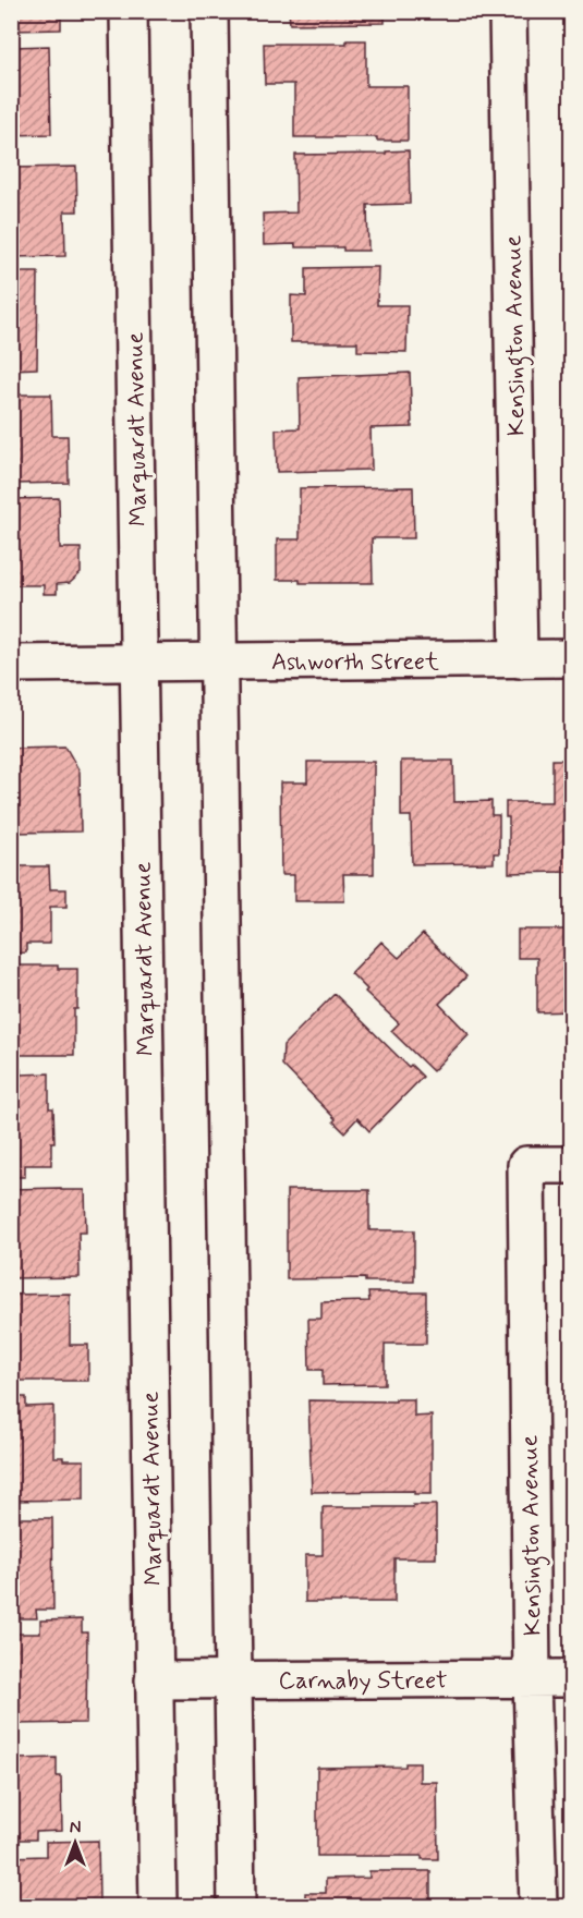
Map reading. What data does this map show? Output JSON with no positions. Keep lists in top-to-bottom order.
{
  "streets": {
    "main road": [
      "Kensington Avenue",
      "Marquardt Avenue",
      "Ashworth Street",
      "Carnaby Street"
    ]
  },
  "crossings": [
    ["Kensington Avenue", "Ashworth Street"],
    ["Kensington Avenue", "Carnaby Street"],
    ["Marquardt Avenue", "Ashworth Street"],
    ["Marquardt Avenue", "Carnaby Street"]
  ],
  "north": "top"
}
